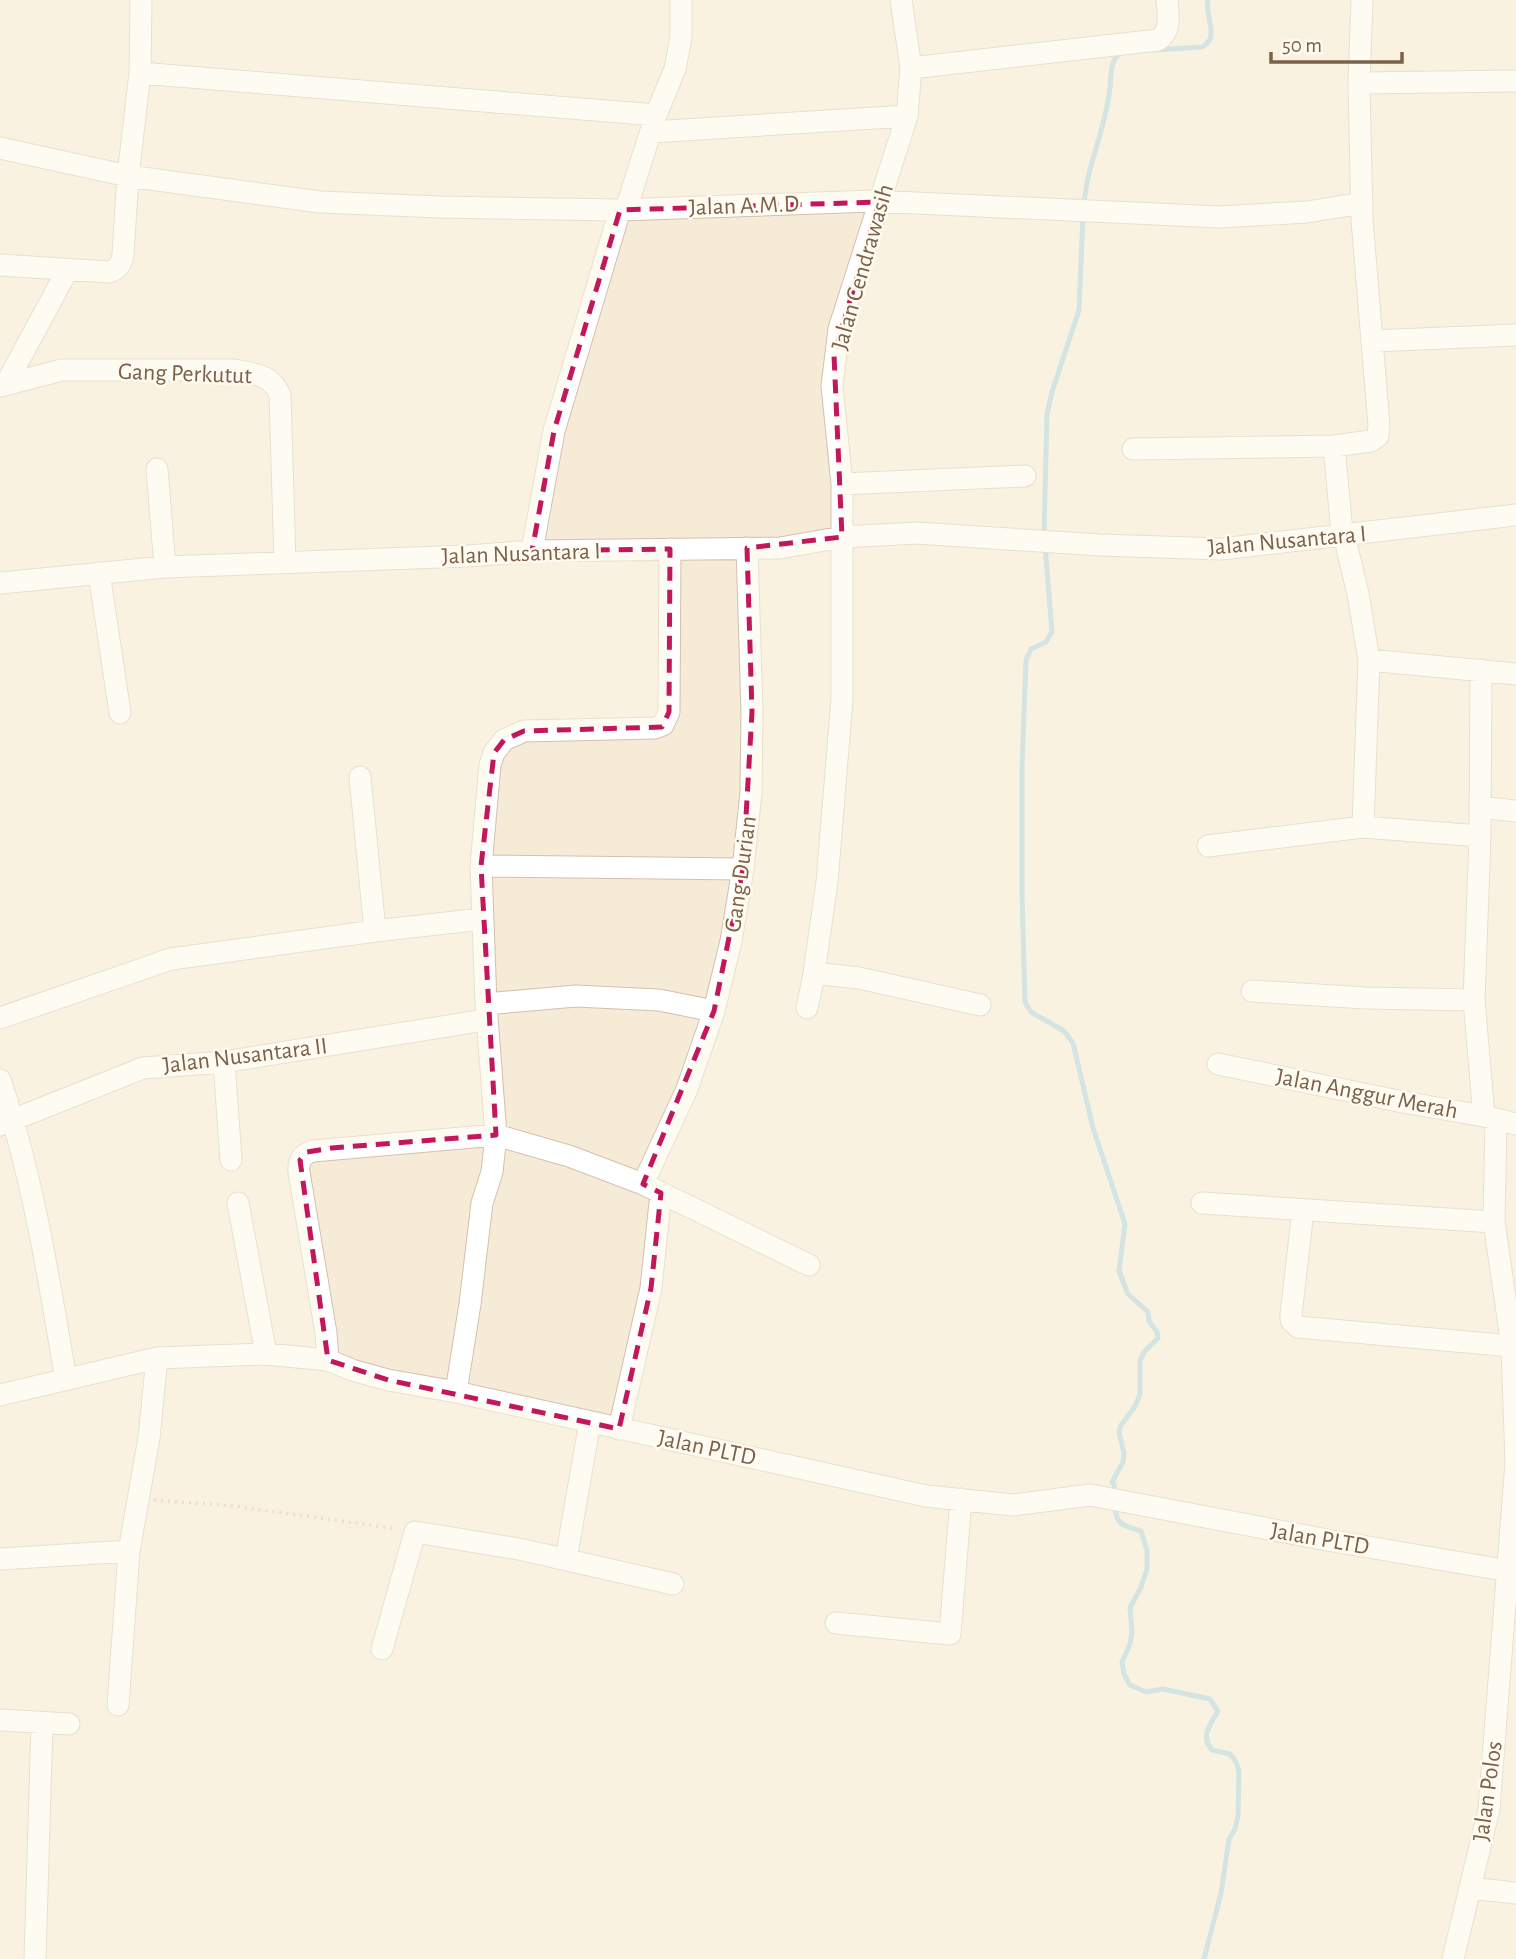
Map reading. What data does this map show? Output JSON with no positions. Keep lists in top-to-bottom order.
{
  "streets": {
    "street": [
      "Jalan A.M.D",
      "Jalan Cendrawasih",
      "Gang Perkutut",
      "Jalan Nusantara I",
      "Gang Durian",
      "Jalan Nusantara II",
      "Jalan Anggur Merah",
      "Jalan PLTD",
      "Jalan Polos"
    ]
  },
  "crossings": [
    ["Jalan A.M.D", "Jalan Cendrawasih"],
    ["Jalan Cendrawasih", "Jalan Nusantara I"],
    ["Gang Perkutut", "Jalan Nusantara I"],
    ["Jalan Nusantara I", "Gang Durian"],
    ["Gang Durian", "Jalan Nusantara II"],
    ["Gang Durian", "Jalan PLTD"],
    ["Jalan Anggur Merah", "Jalan Polos"],
    ["Jalan PLTD", "Jalan Polos"]
  ],
  "scale_bar": "50 m"
}
